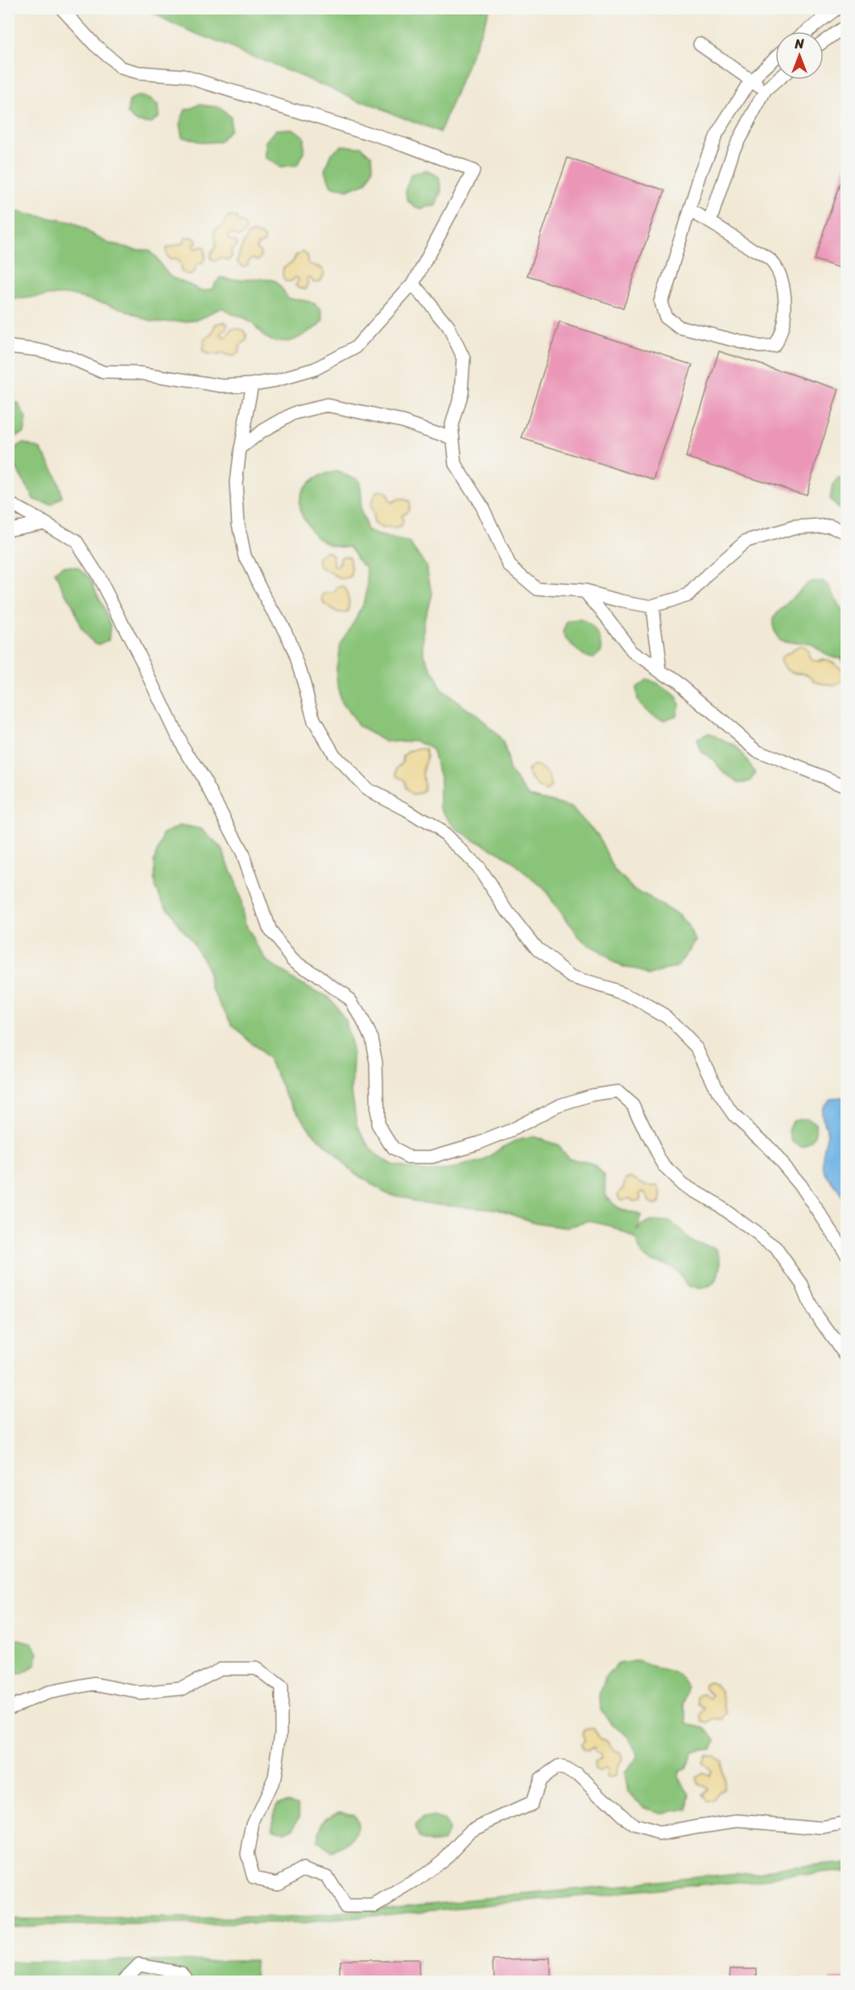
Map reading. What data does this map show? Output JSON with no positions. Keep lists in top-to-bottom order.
{
  "north": "top"
}
